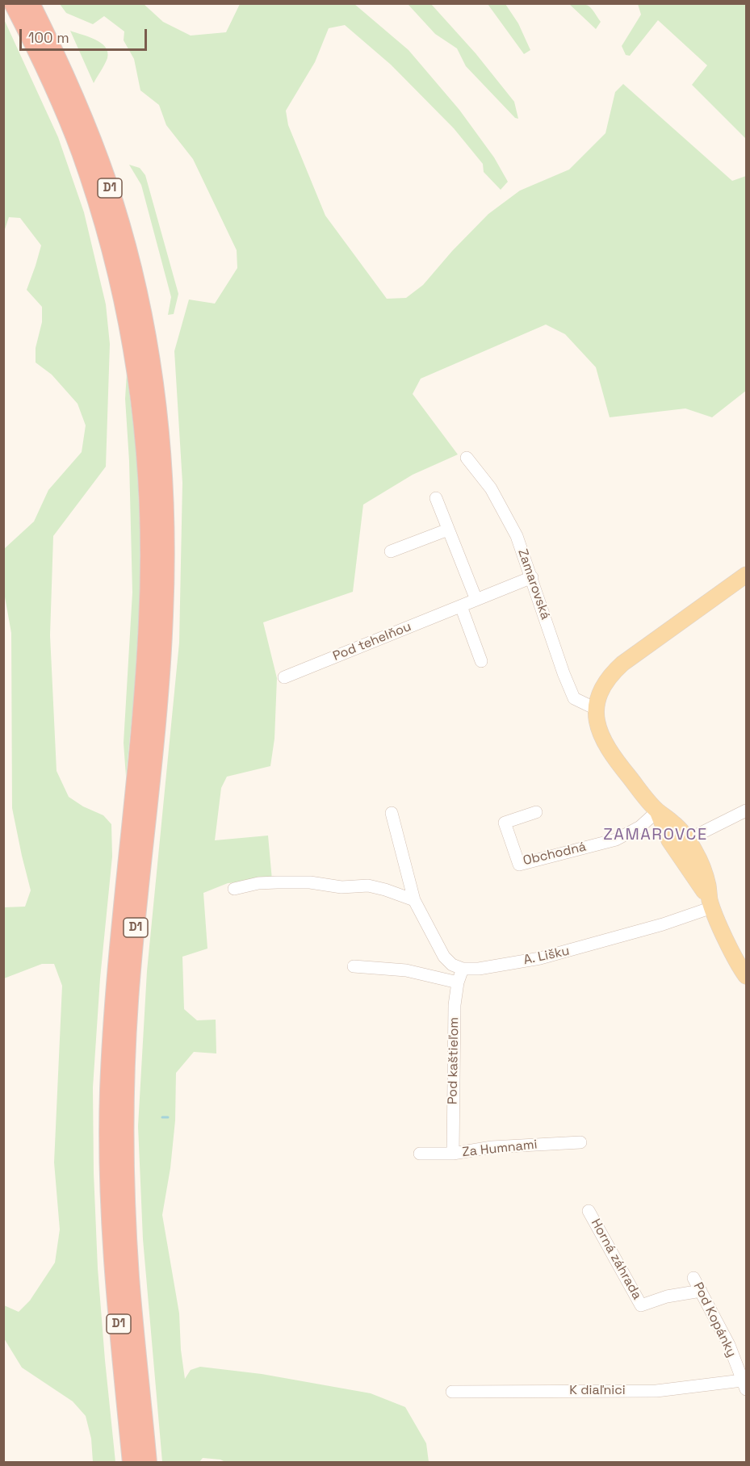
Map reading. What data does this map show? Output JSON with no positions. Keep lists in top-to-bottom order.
{
  "streets": {
    "highway": ["D1"],
    "street": [
      "Zamarovská",
      "Pod tehelňou",
      "Obchodná",
      "A. Lišku",
      "Pod kaštieľom",
      "Za Humnami",
      "Horná záhrada",
      "Pod Kopánky",
      "K diaľnici"
    ]
  },
  "crossings": [
    ["Zamarovská", "Pod tehelňou"],
    ["A. Lišku", "Pod kaštieľom"],
    ["Pod kaštieľom", "Za Humnami"],
    ["Horná záhrada", "Pod Kopánky"],
    ["Pod Kopánky", "K diaľnici"]
  ],
  "districts": ["ZAMAROVCE"],
  "scale_bar": "100 m"
}
